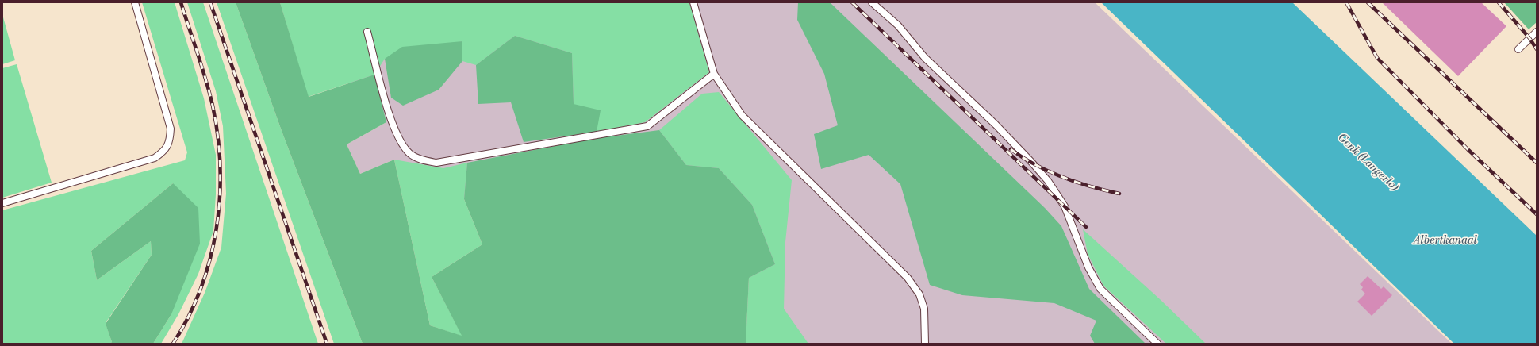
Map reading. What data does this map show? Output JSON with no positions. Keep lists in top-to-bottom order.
{
  "water": ["Genk (Langerlo)", "Albertkanaal"]
}
